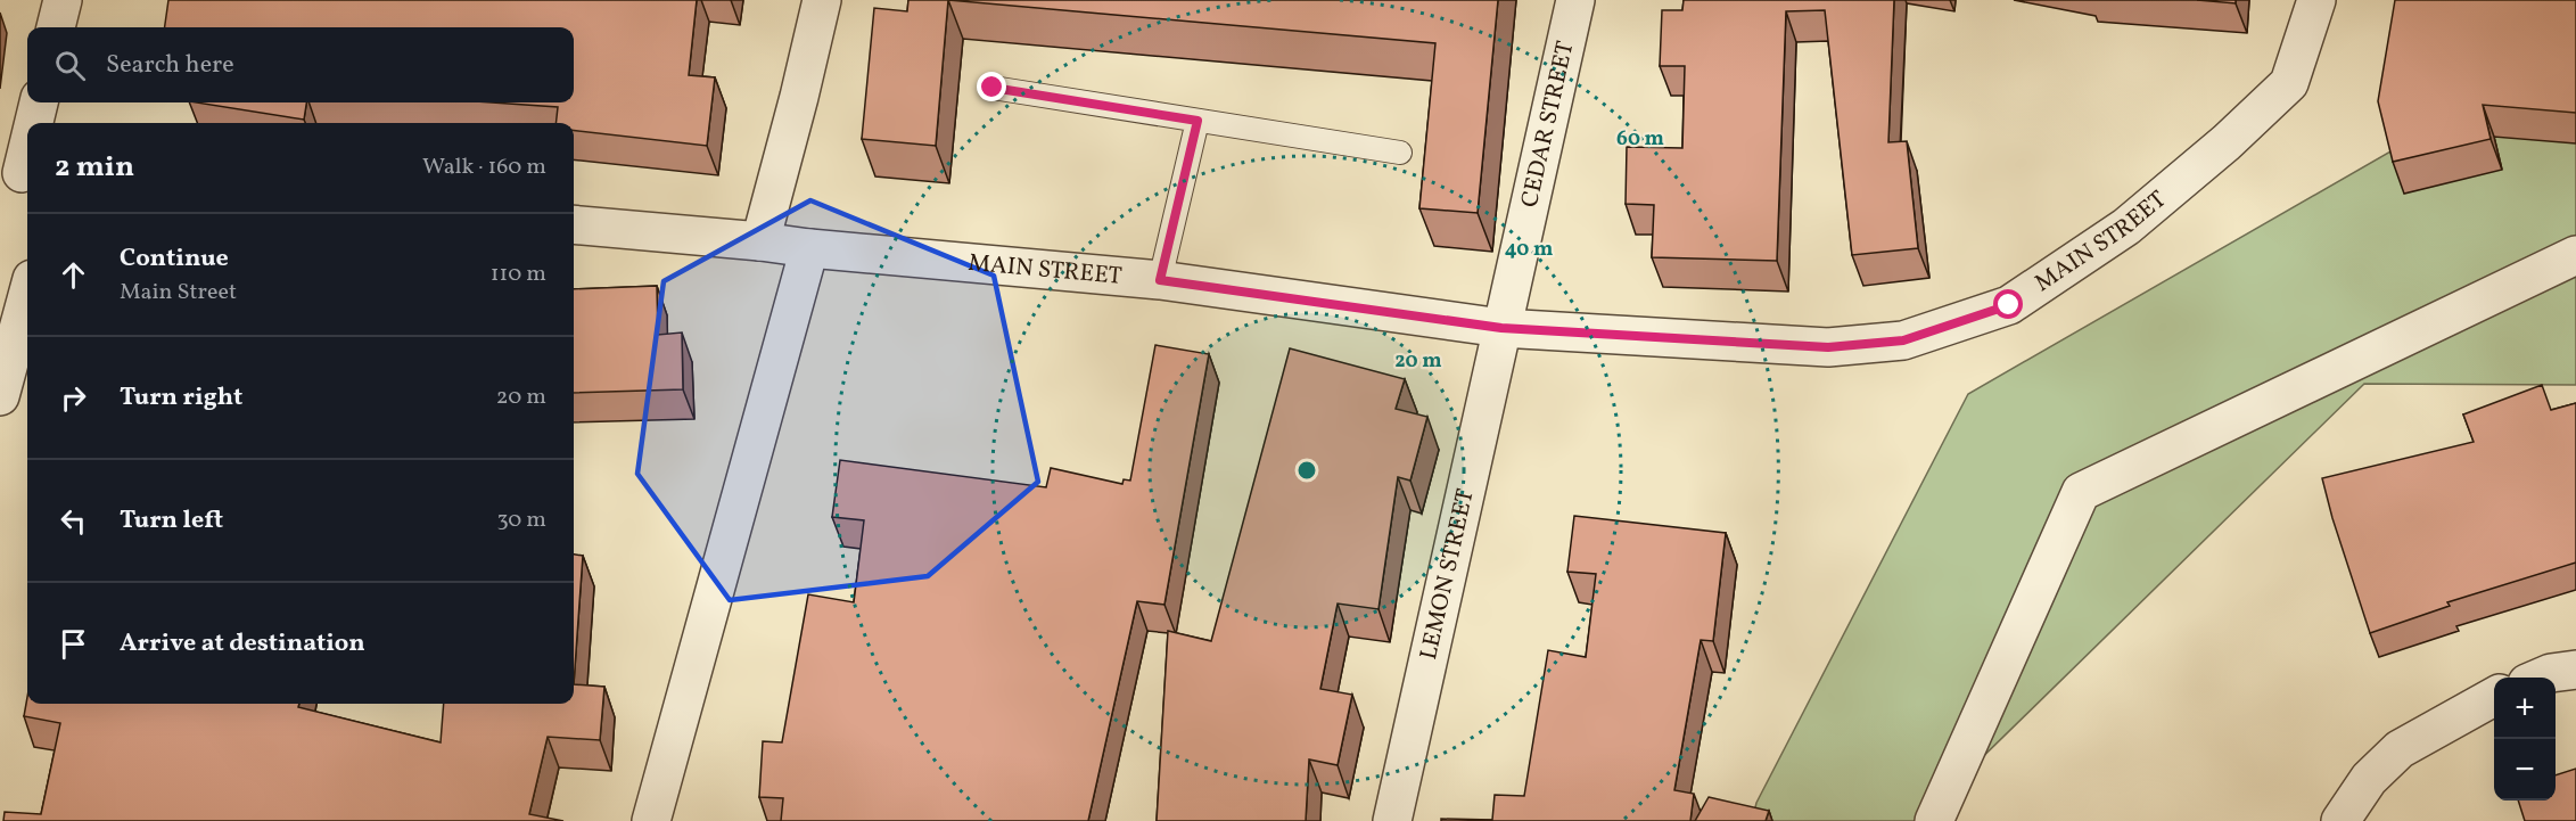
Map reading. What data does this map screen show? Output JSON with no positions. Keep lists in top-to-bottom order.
{
  "streets": {
    "street": ["CEDAR STREET", "MAIN STREET", "LEMON STREET"]
  },
  "crossings": [
    ["CEDAR STREET", "MAIN STREET"],
    ["CEDAR STREET", "LEMON STREET"],
    ["MAIN STREET", "LEMON STREET"]
  ],
  "page": {
    "search": "Search here",
    "heading": ["2 min", "Walk · 160 m"],
    "list": [
      ["Continue", "Main Street", "110 m"],
      ["Turn right", "20 m"],
      ["Turn left", "30 m"],
      "Arrive at destination"
    ],
    "map_buttons": ["+", "−"]
  },
  "rings": ["60 m", "40 m", "20 m"]
}
